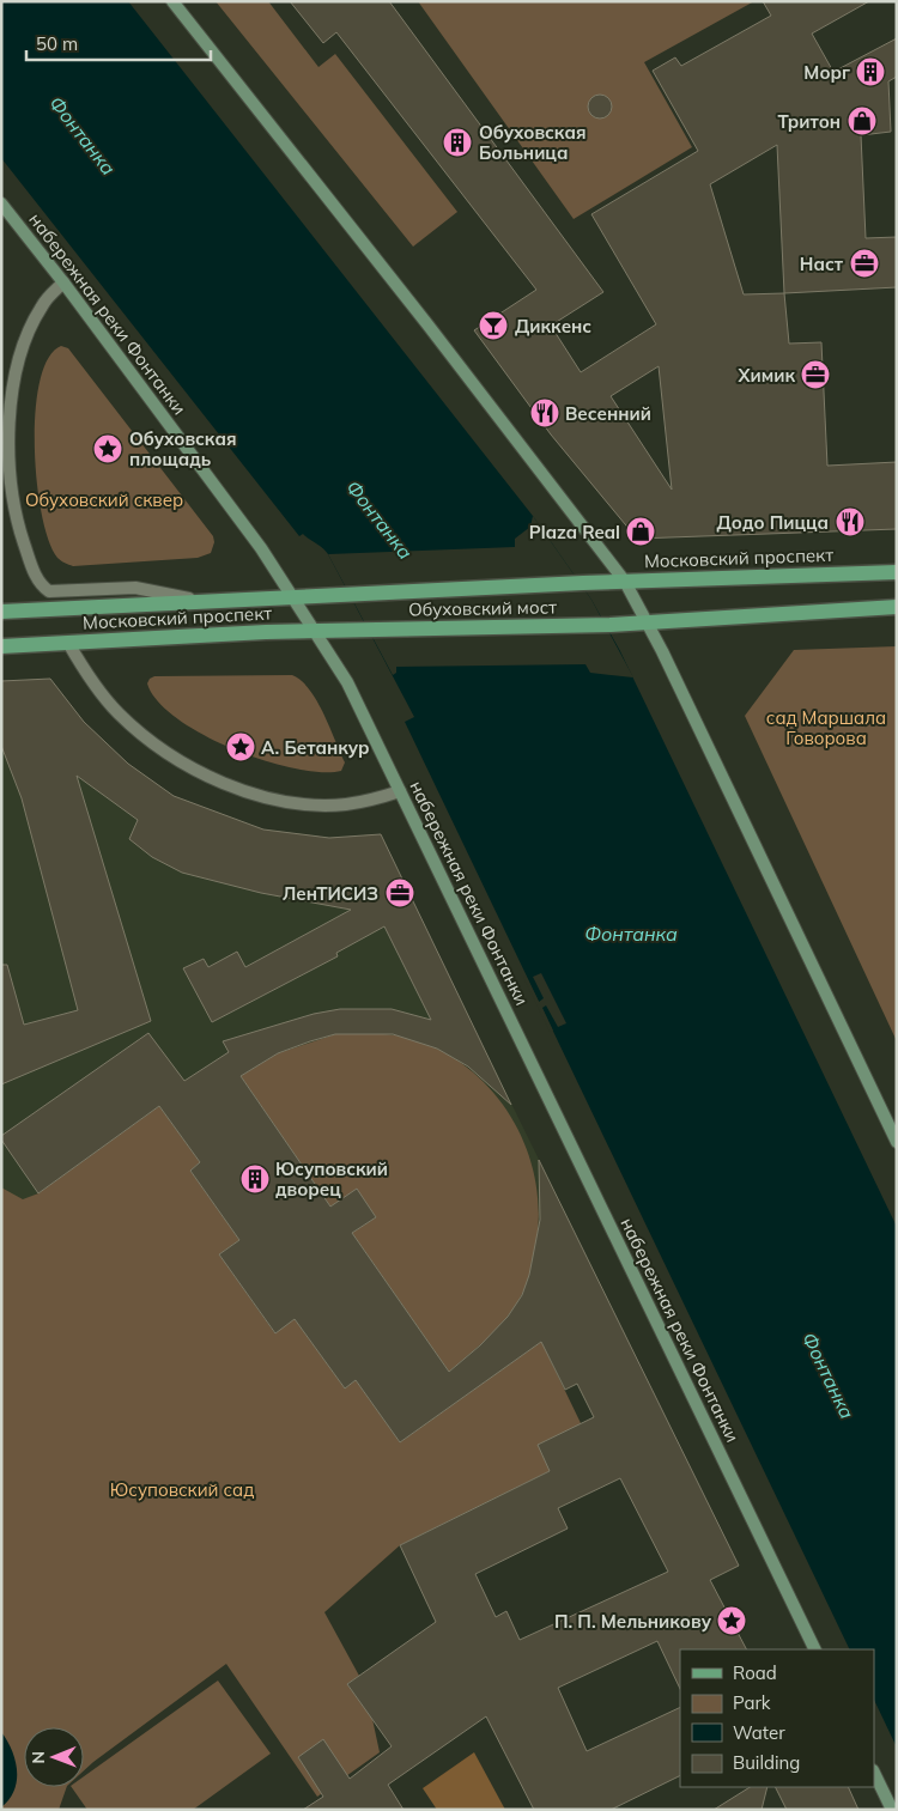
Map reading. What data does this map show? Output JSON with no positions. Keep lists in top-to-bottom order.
{
  "streets": {
    "main road": ["набережная реки Фонтанки", "Московский проспект", "Обуховский мост"]
  },
  "crossings": [
    ["набережная реки Фонтанки", "Московский проспект"],
    ["Московский проспект", "Обуховский мост"]
  ],
  "water": ["Фонтанка"],
  "parks": ["Обуховский сквер", "сад Маршала Говорова", "Юсуповский сад"],
  "places": {
    "building": ["Морг", "Обуховская Больница", "Юсуповский дворец"],
    "shop": ["Тритон", "Plaza Real"],
    "office": ["Наст", "Химик", "ЛенТИСИЗ"],
    "bar": ["Диккенс"],
    "restaurant": ["Весенний", "Додо Пицца"],
    "place": ["Обуховская площадь", "А. Бетанкур", "П. П. Мельникову"]
  },
  "legend": [
    "Road",
    "Park",
    "Water",
    "Building"
  ],
  "scale_bar": "50 m",
  "north": "left"
}
